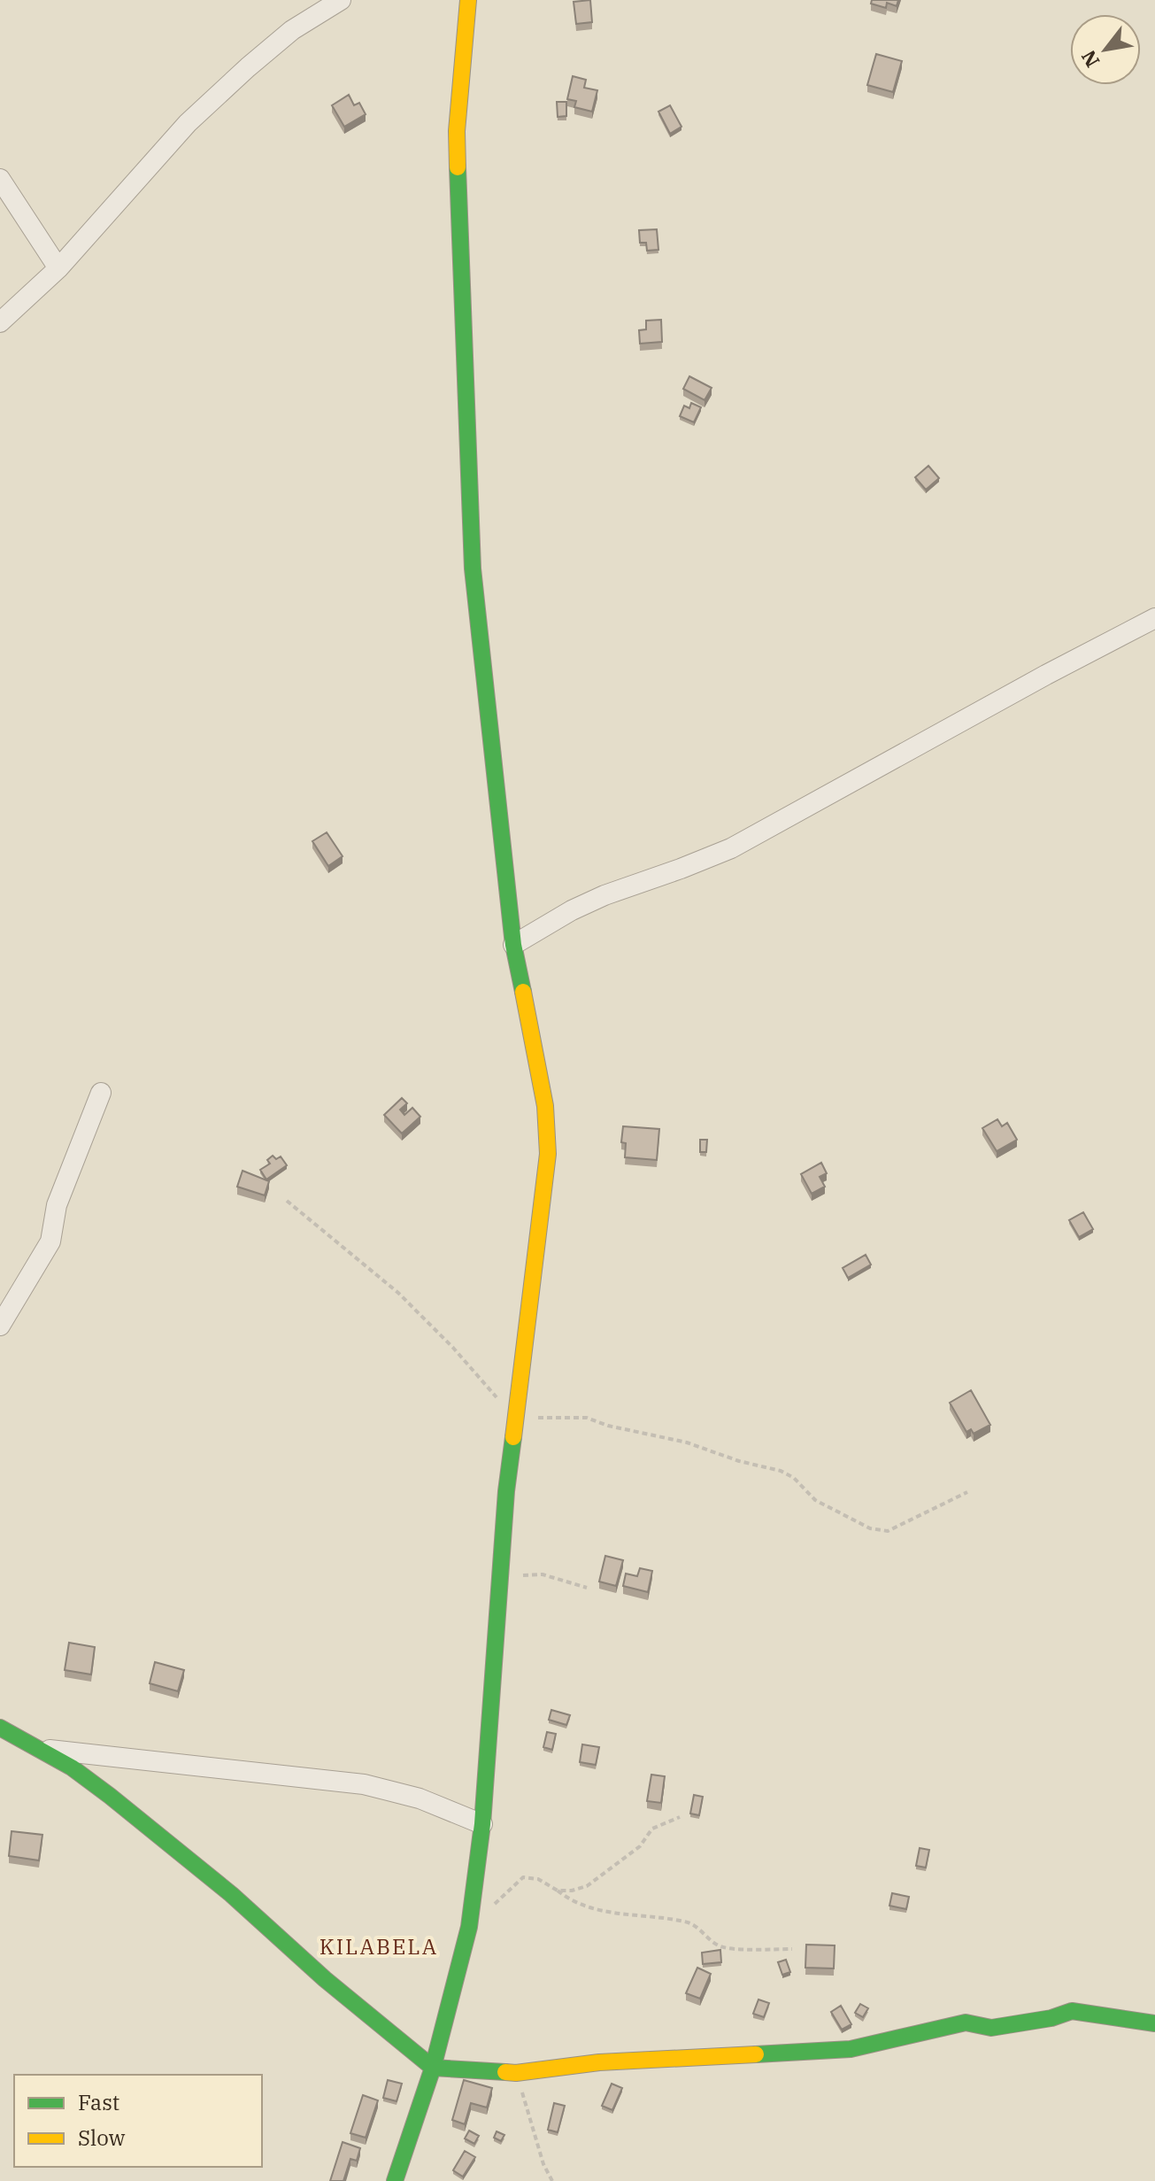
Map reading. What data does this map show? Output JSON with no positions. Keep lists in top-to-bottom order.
{
  "districts": ["KILABELA"],
  "legend": ["Fast", "Slow"],
  "north": "bottom left"
}
